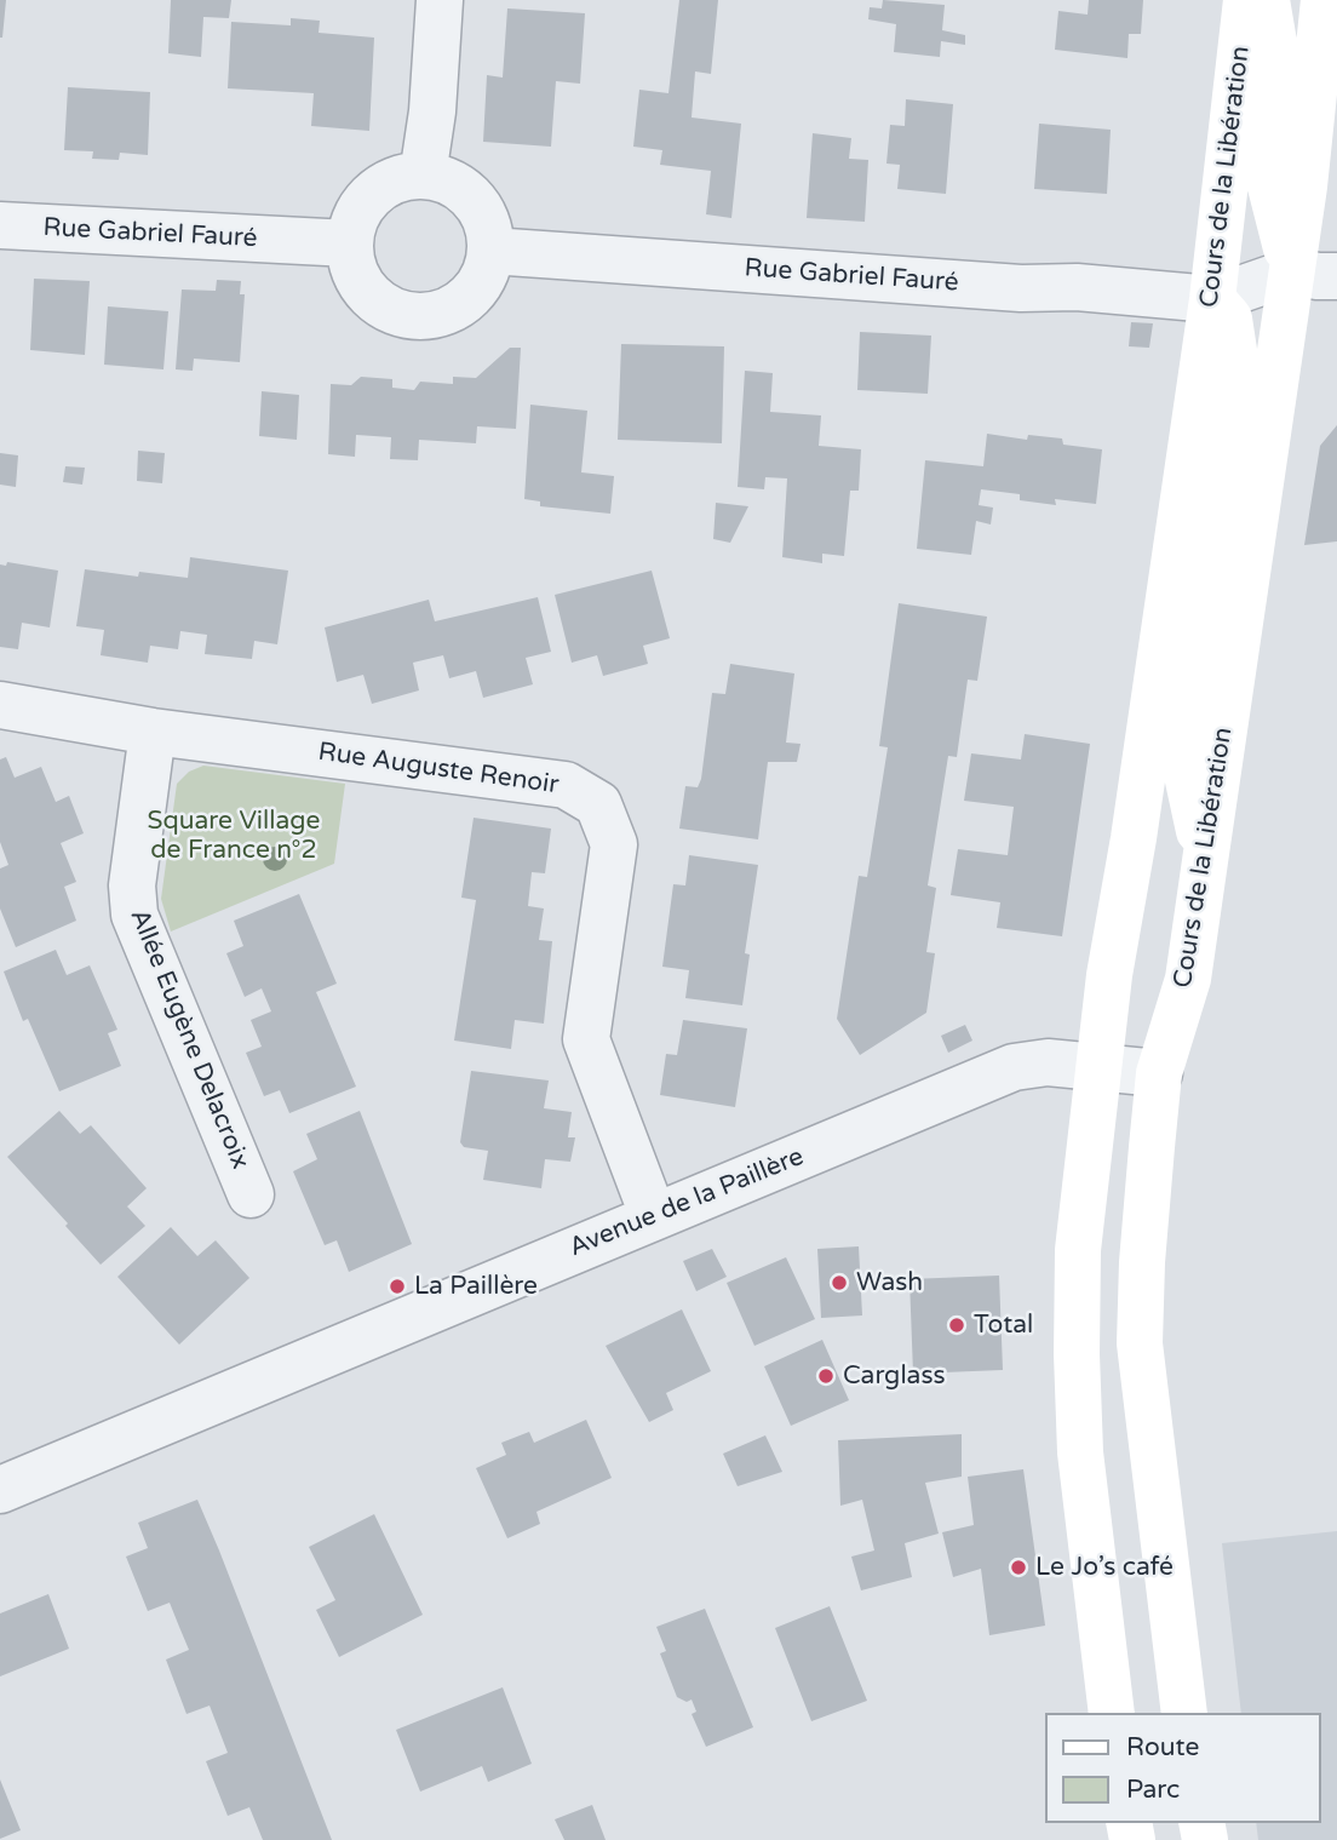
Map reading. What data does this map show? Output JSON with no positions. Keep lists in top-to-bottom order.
{
  "streets": {
    "main road": ["Cours de la Libération"],
    "street": [
      "Rue Gabriel Fauré",
      "Rue Auguste Renoir",
      "Allée Eugène Delacroix",
      "Avenue de la Paillère"
    ]
  },
  "crossings": [
    ["Cours de la Libération", "Rue Gabriel Fauré"],
    ["Cours de la Libération", "Avenue de la Paillère"],
    ["Rue Auguste Renoir", "Allée Eugène Delacroix"],
    ["Rue Auguste Renoir", "Avenue de la Paillère"]
  ],
  "parks": ["Square Village de France n°2"],
  "places": [
    "Wash",
    "La Paillère",
    "Total",
    "Carglass",
    "Le Jo’s café"
  ],
  "legend": ["Route", "Parc"]
}
